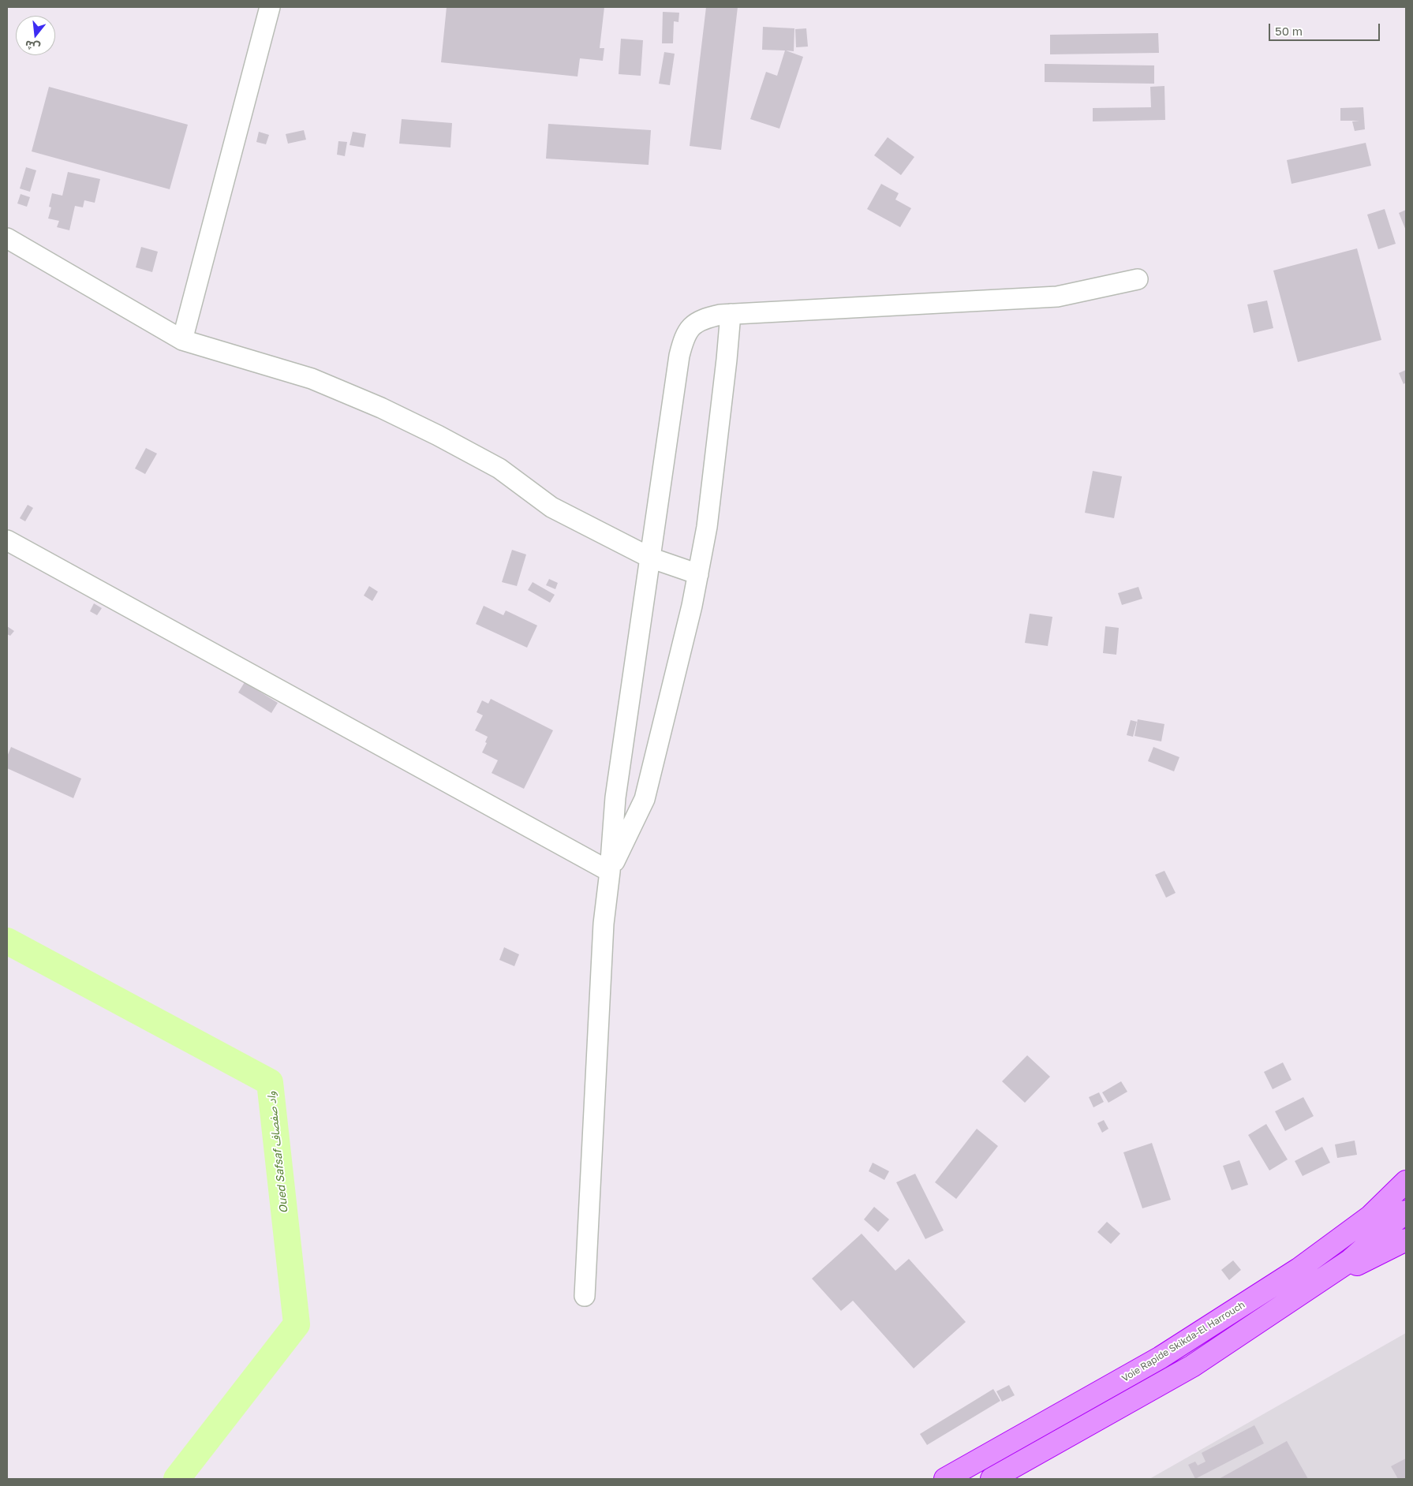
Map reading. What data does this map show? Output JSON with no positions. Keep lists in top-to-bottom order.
{
  "streets": {
    "highway": ["Voie Rapide Skikda-El Harrouch"]
  },
  "water": ["Oued Safsaf واد صفصاف"],
  "scale_bar": "50 m",
  "north": "bottom"
}
